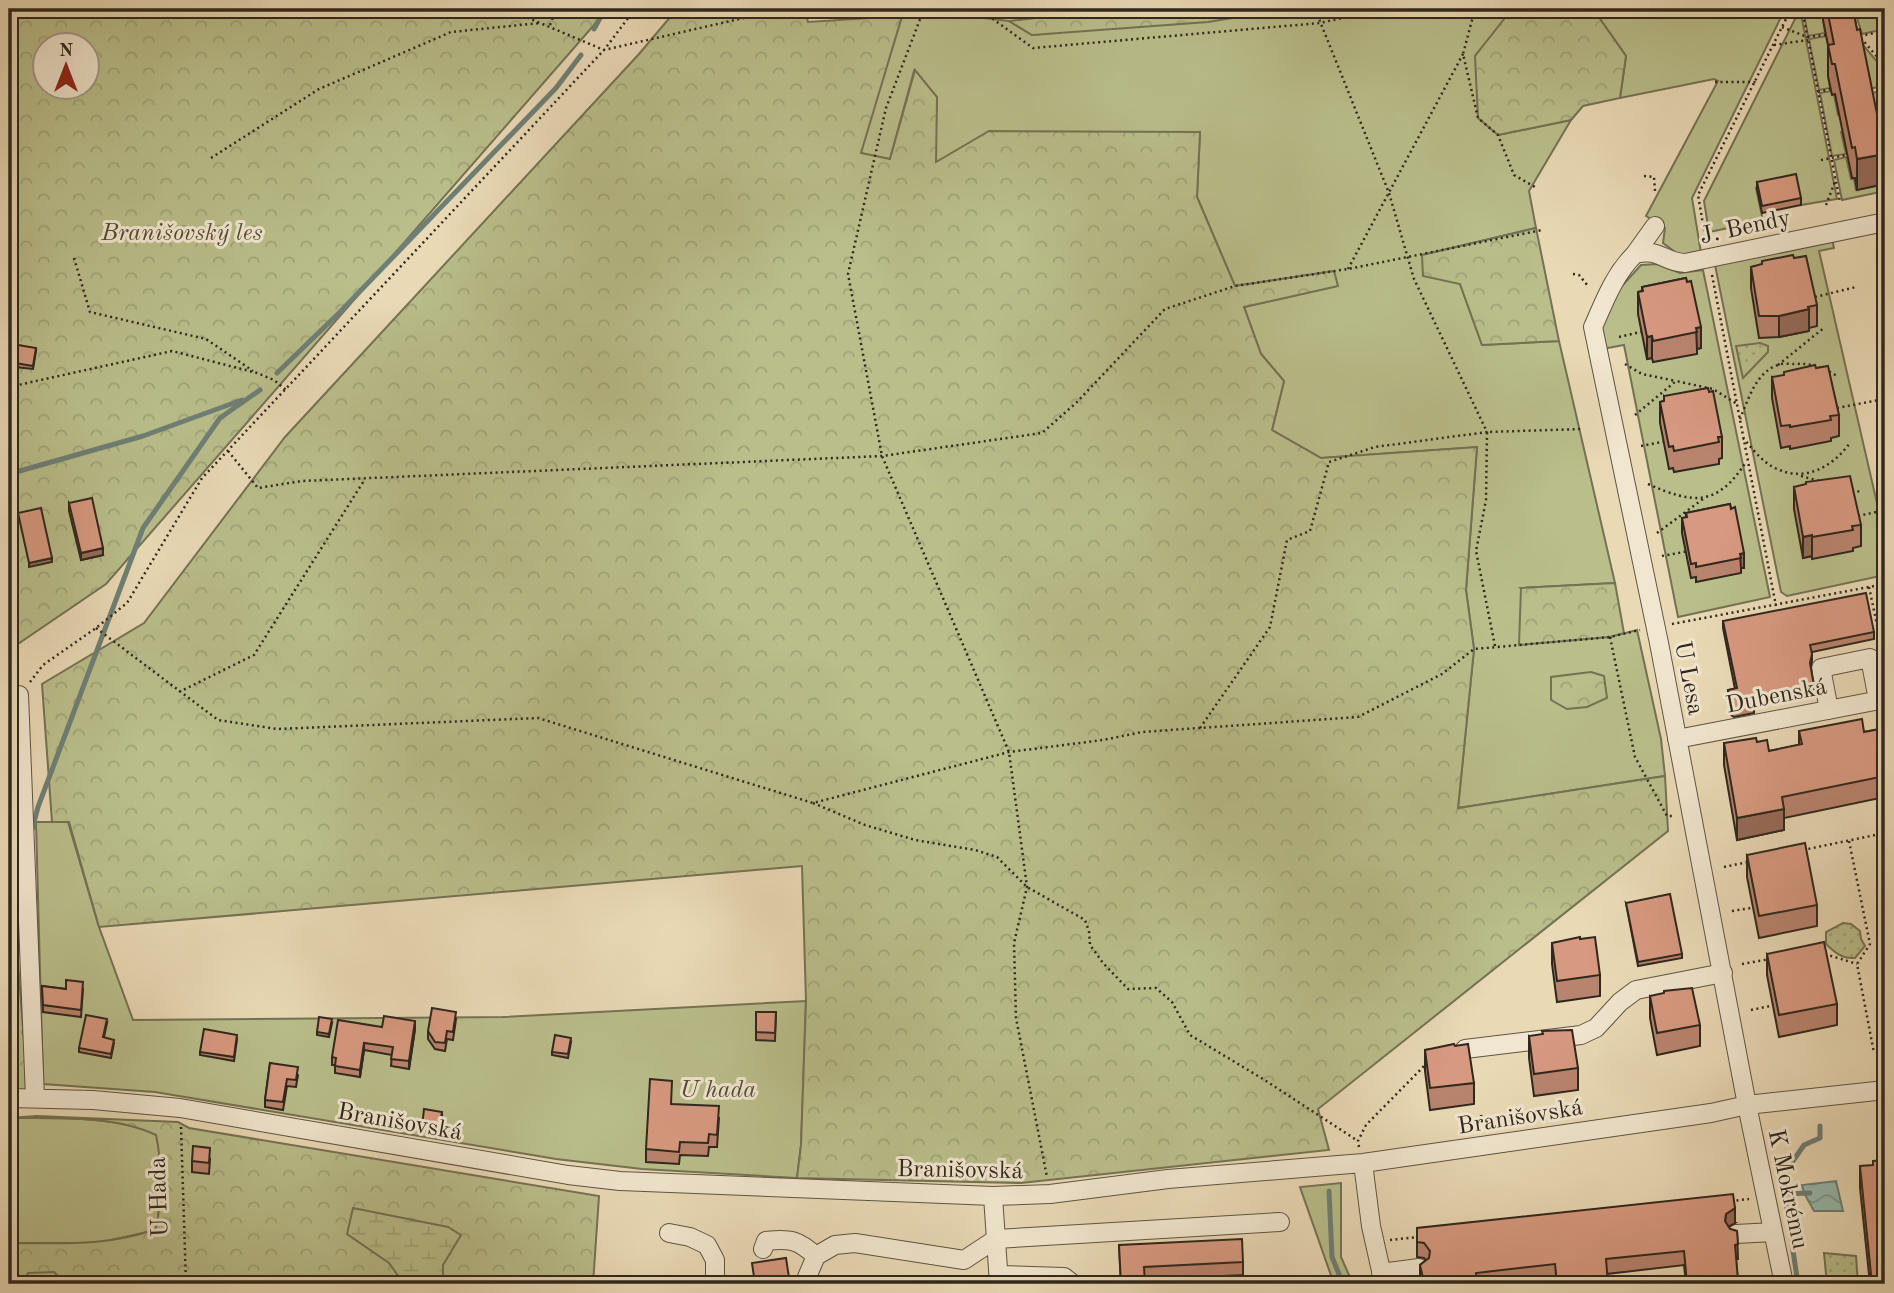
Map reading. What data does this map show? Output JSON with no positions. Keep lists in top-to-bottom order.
{
  "streets": {
    "street": [
      "J. Bendy",
      "U Lesa",
      "Dubenská",
      "Branišovská",
      "K Mokrému"
    ],
    "path": ["U Hada"]
  },
  "crossings": [
    ["J. Bendy", "U Lesa"],
    ["U Lesa", "Dubenská"],
    ["U Lesa", "Branišovská"],
    ["U Lesa", "K Mokrému"],
    ["Branišovská", "K Mokrému"],
    ["Branišovská", "U Hada"]
  ],
  "parks": ["Branišovský les", "U hada"],
  "north": "top"
}
